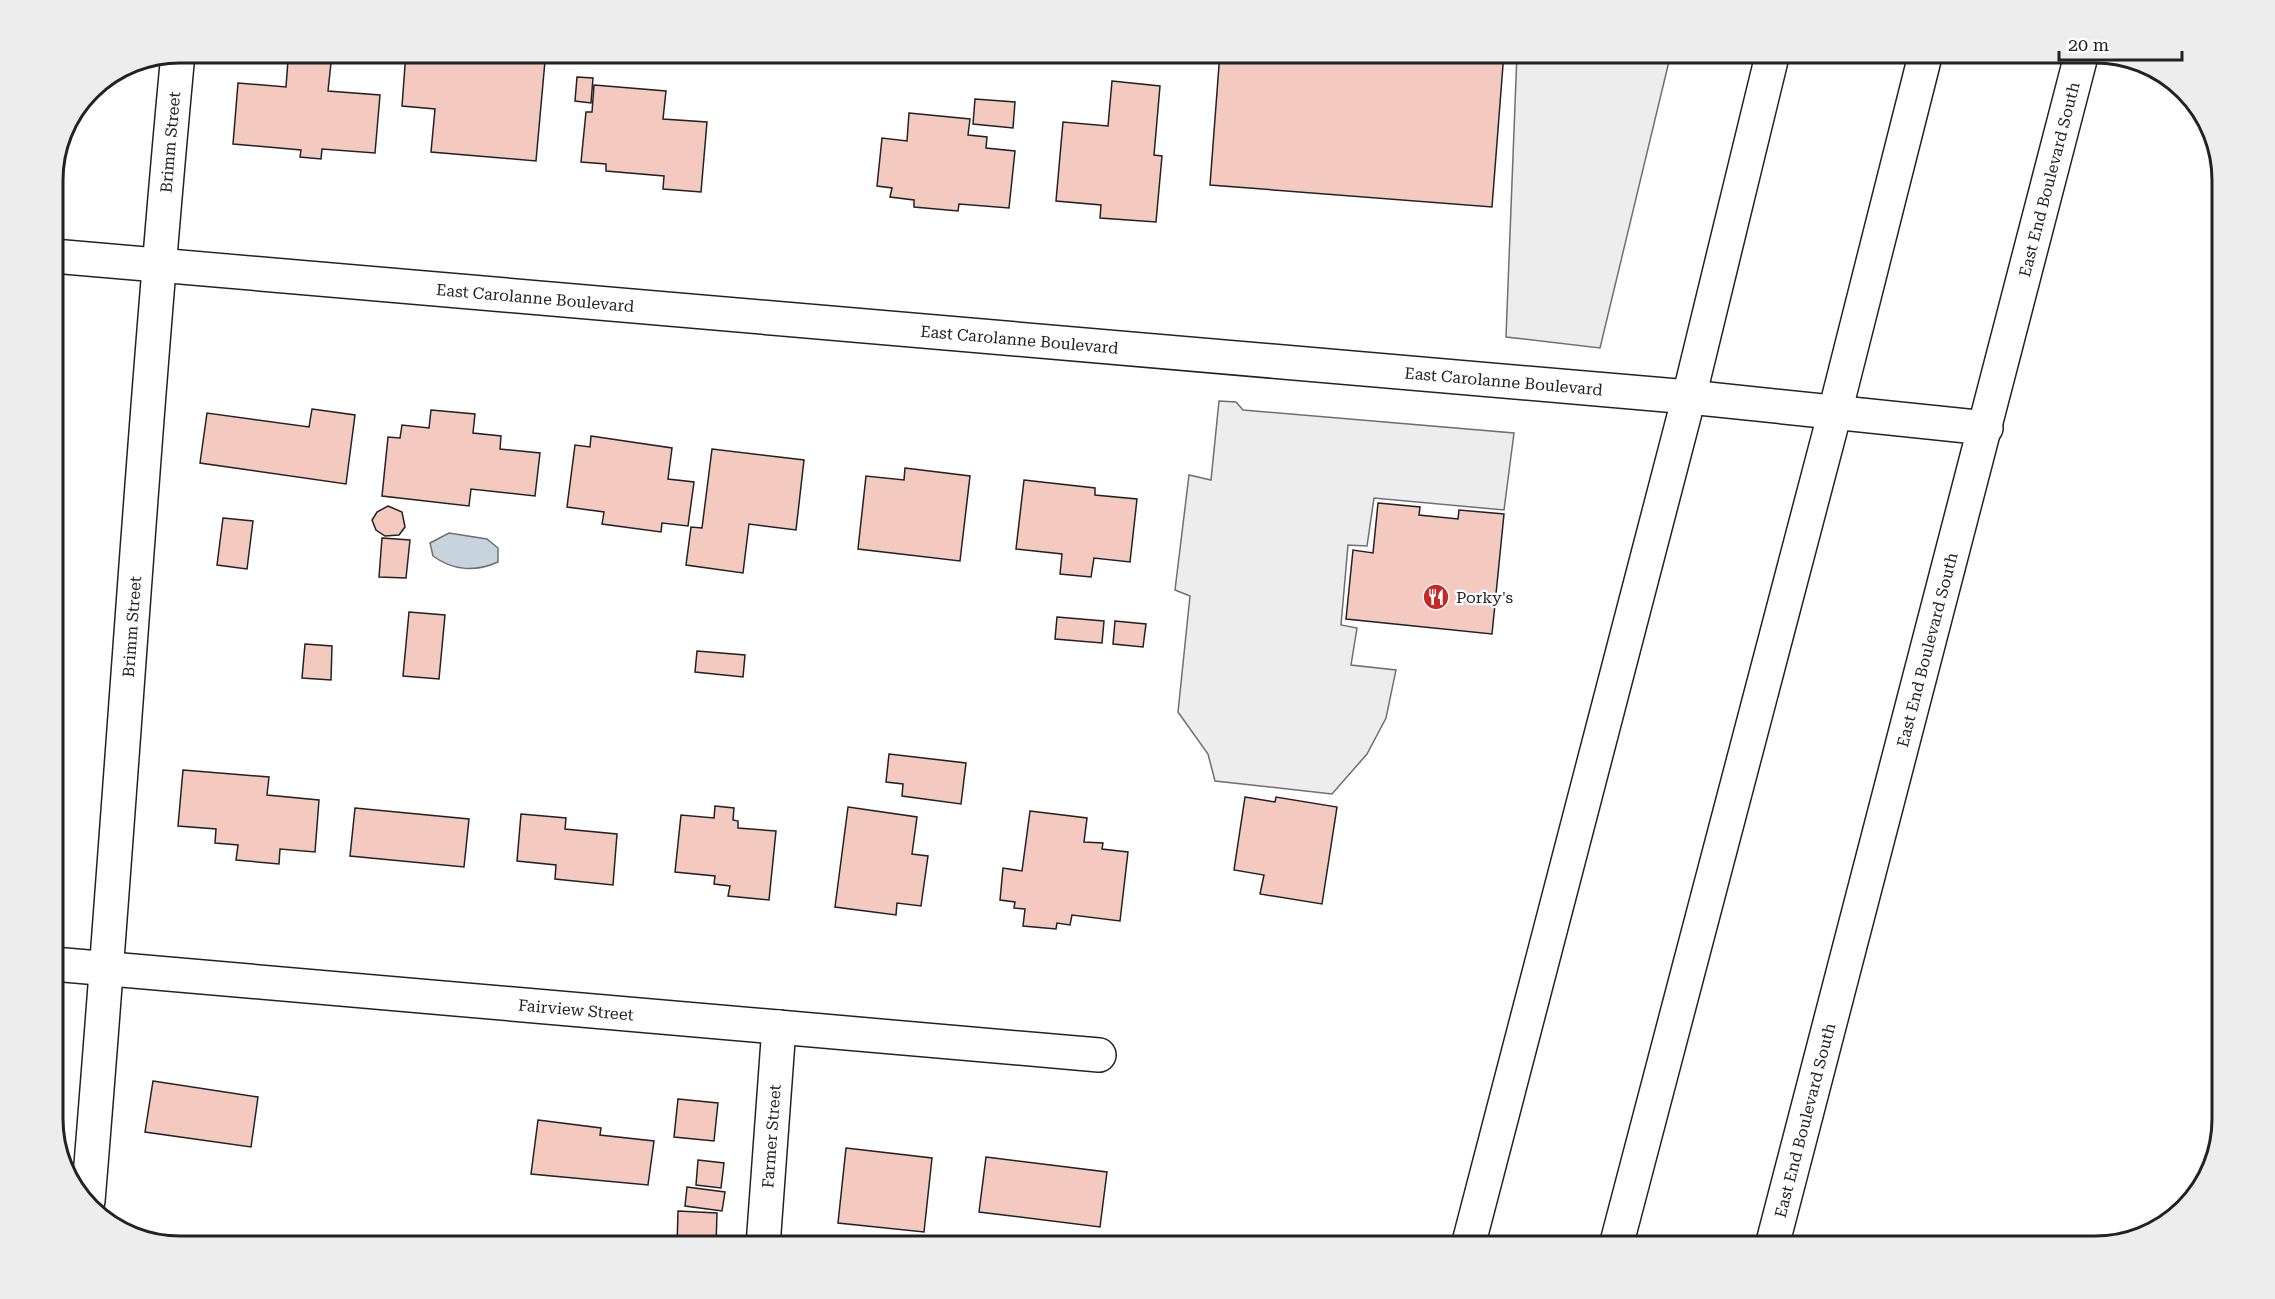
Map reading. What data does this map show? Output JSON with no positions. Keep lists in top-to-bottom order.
{
  "streets": {
    "main road": [
      "Brimm Street",
      "East End Boulevard South",
      "East Carolanne Boulevard",
      "Fairview Street",
      "Farmer Street"
    ]
  },
  "crossings": [
    ["Brimm Street", "East Carolanne Boulevard"],
    ["Brimm Street", "Fairview Street"],
    ["East End Boulevard South", "East Carolanne Boulevard"],
    ["Fairview Street", "Farmer Street"]
  ],
  "places": {
    "restaurant": ["Porky's"]
  },
  "scale_bar": "20 m"
}
